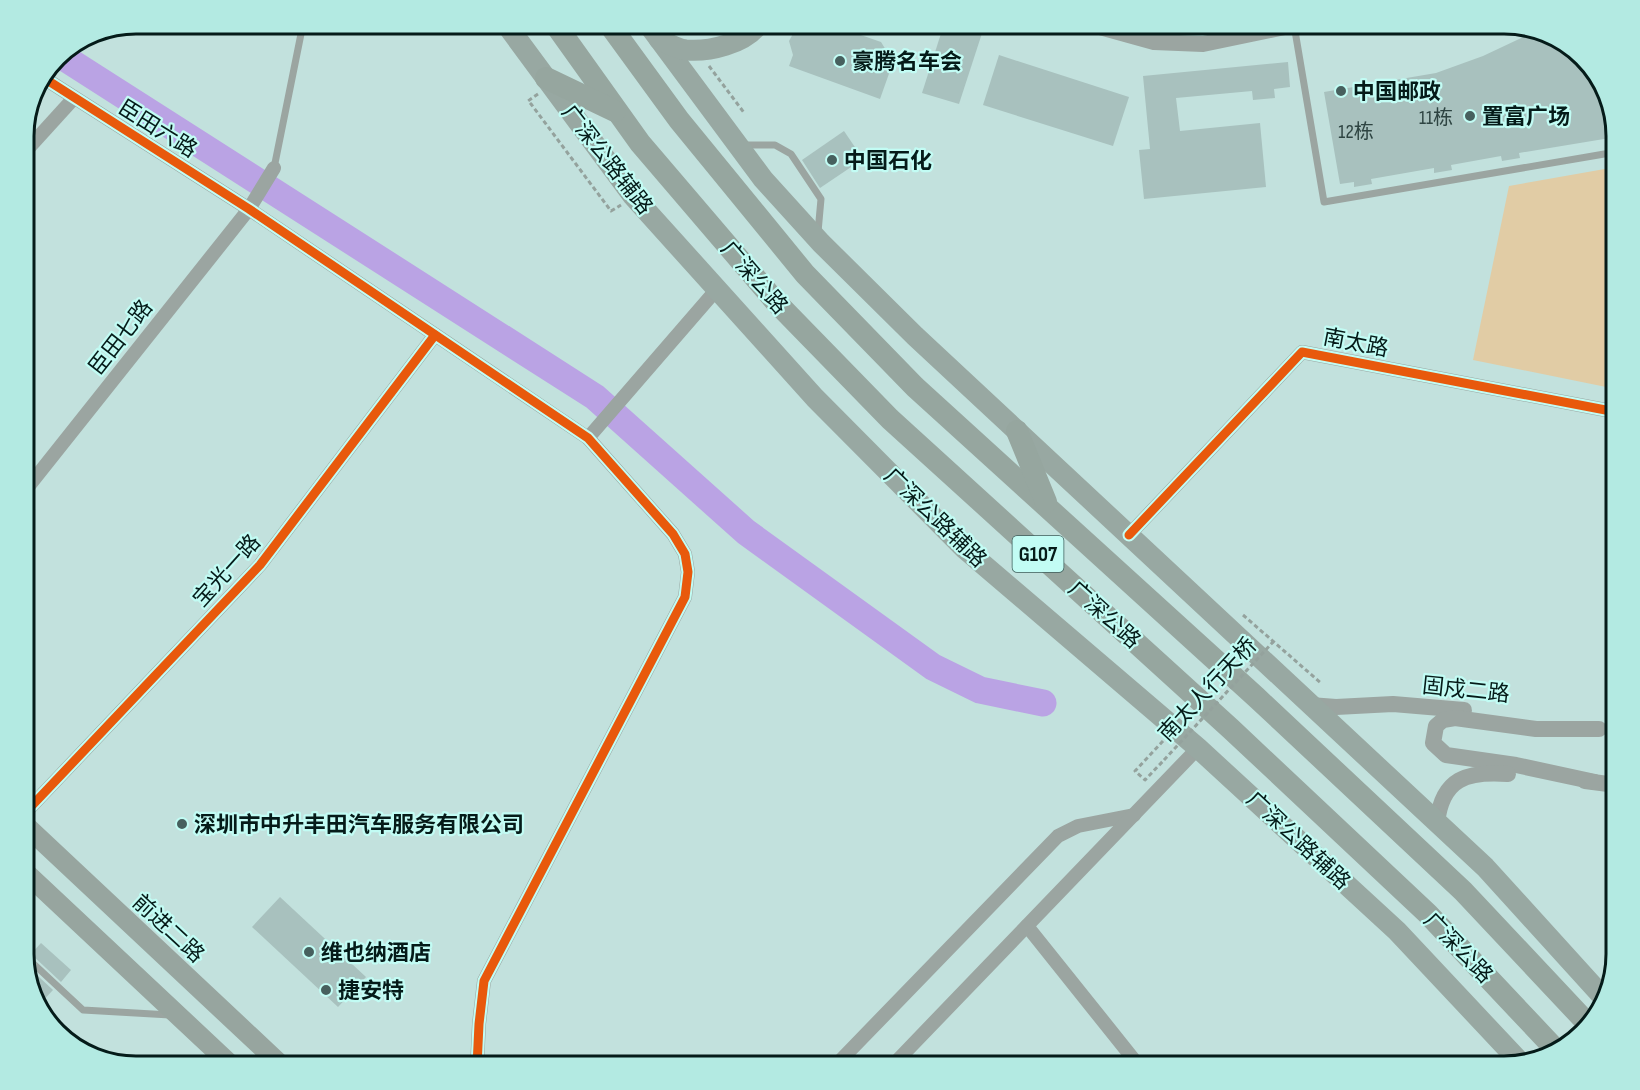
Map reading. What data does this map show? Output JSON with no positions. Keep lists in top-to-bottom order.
{
  "streets": {
    "highway": ["广深公路", "G107"],
    "main road": ["广深公路辅路", "前进二路"],
    "street": [
      "臣田六路",
      "臣田七路",
      "南太路",
      "宝光一路",
      "固戍二路"
    ],
    "path": ["南太人行天桥"]
  },
  "crossings": [
    ["臣田六路", "臣田七路"],
    ["臣田六路", "宝光一路"]
  ],
  "places": [
    "豪腾名车会",
    "中国邮政",
    "置富广场",
    "中国石化",
    "深圳市中升丰田汽车服务有限公司",
    "维也纳酒店",
    "捷安特"
  ],
  "house_numbers": ["11栋", "12栋"]
}
